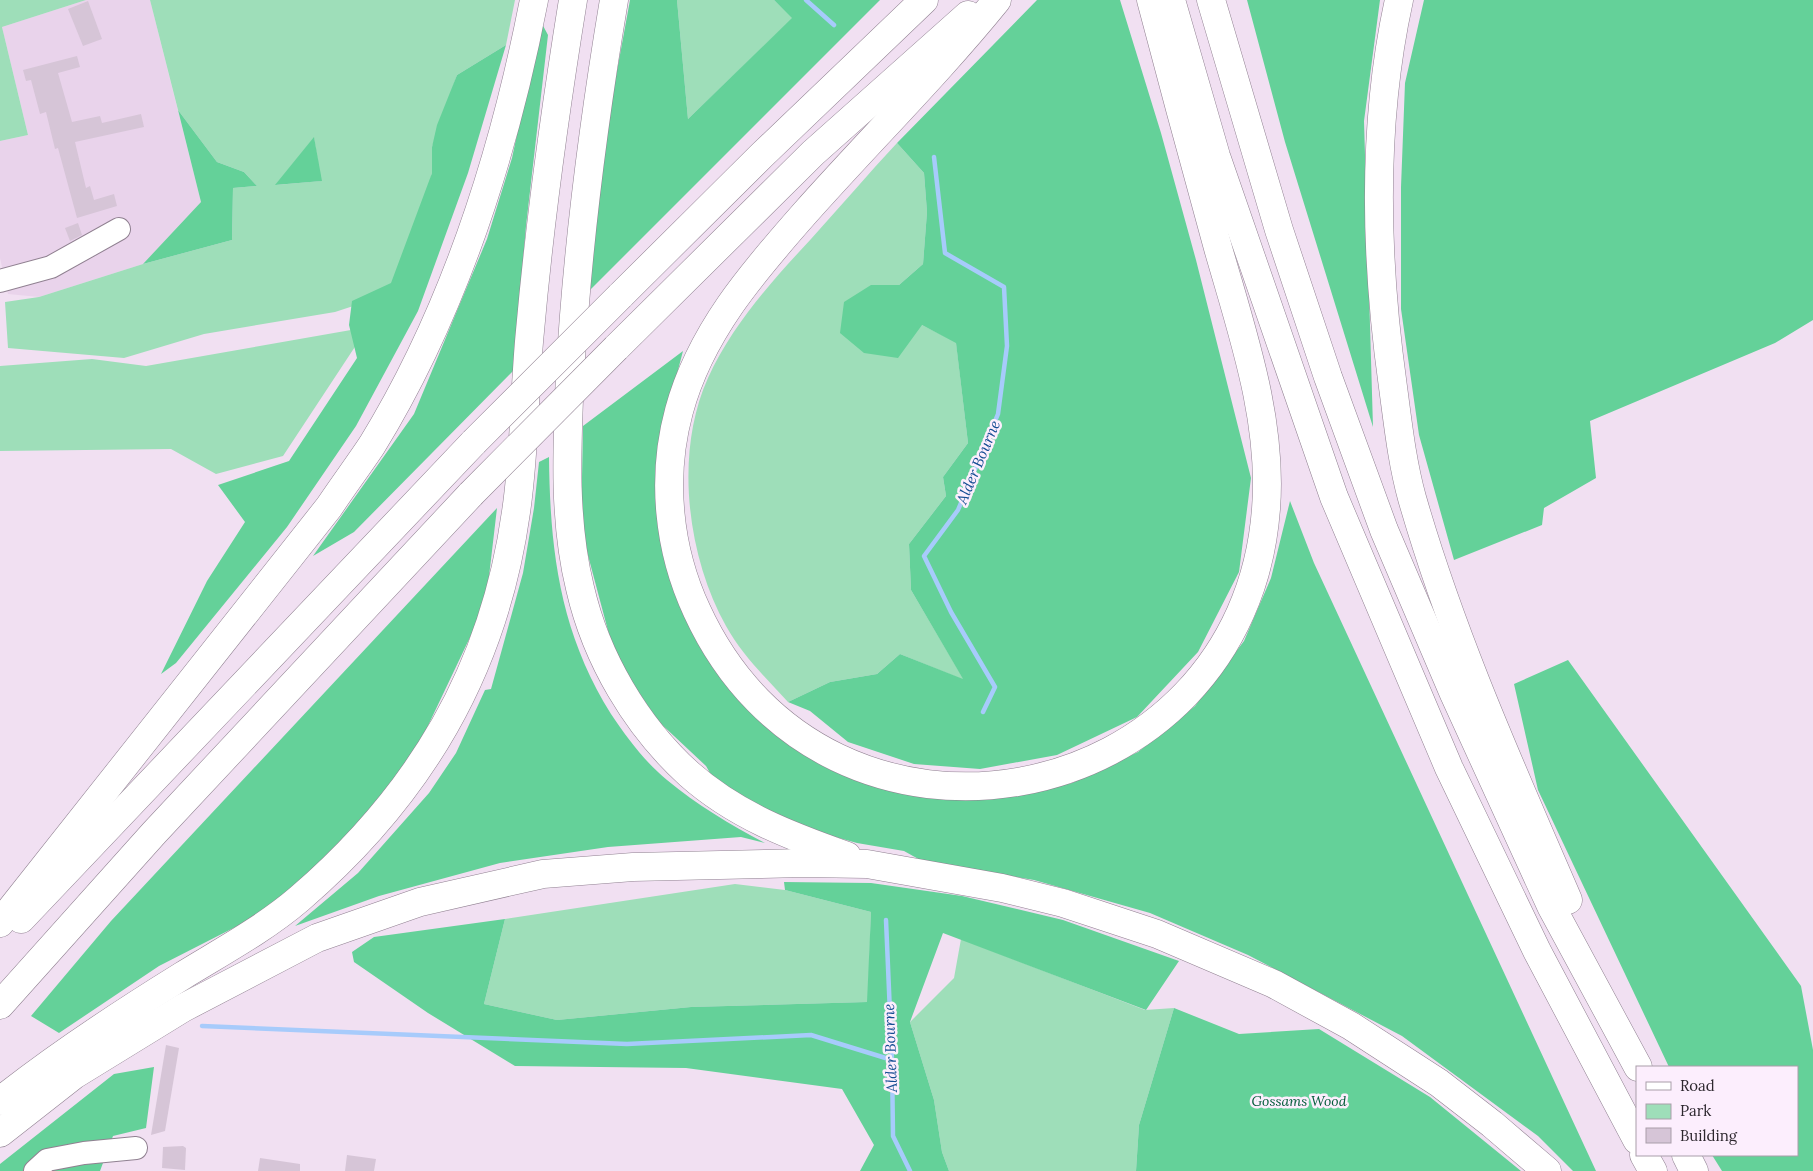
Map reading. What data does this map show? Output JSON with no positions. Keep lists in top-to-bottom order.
{
  "water": ["Alder Bourne"],
  "parks": ["Gossams Wood"],
  "legend": ["Road", "Park", "Building"]
}
